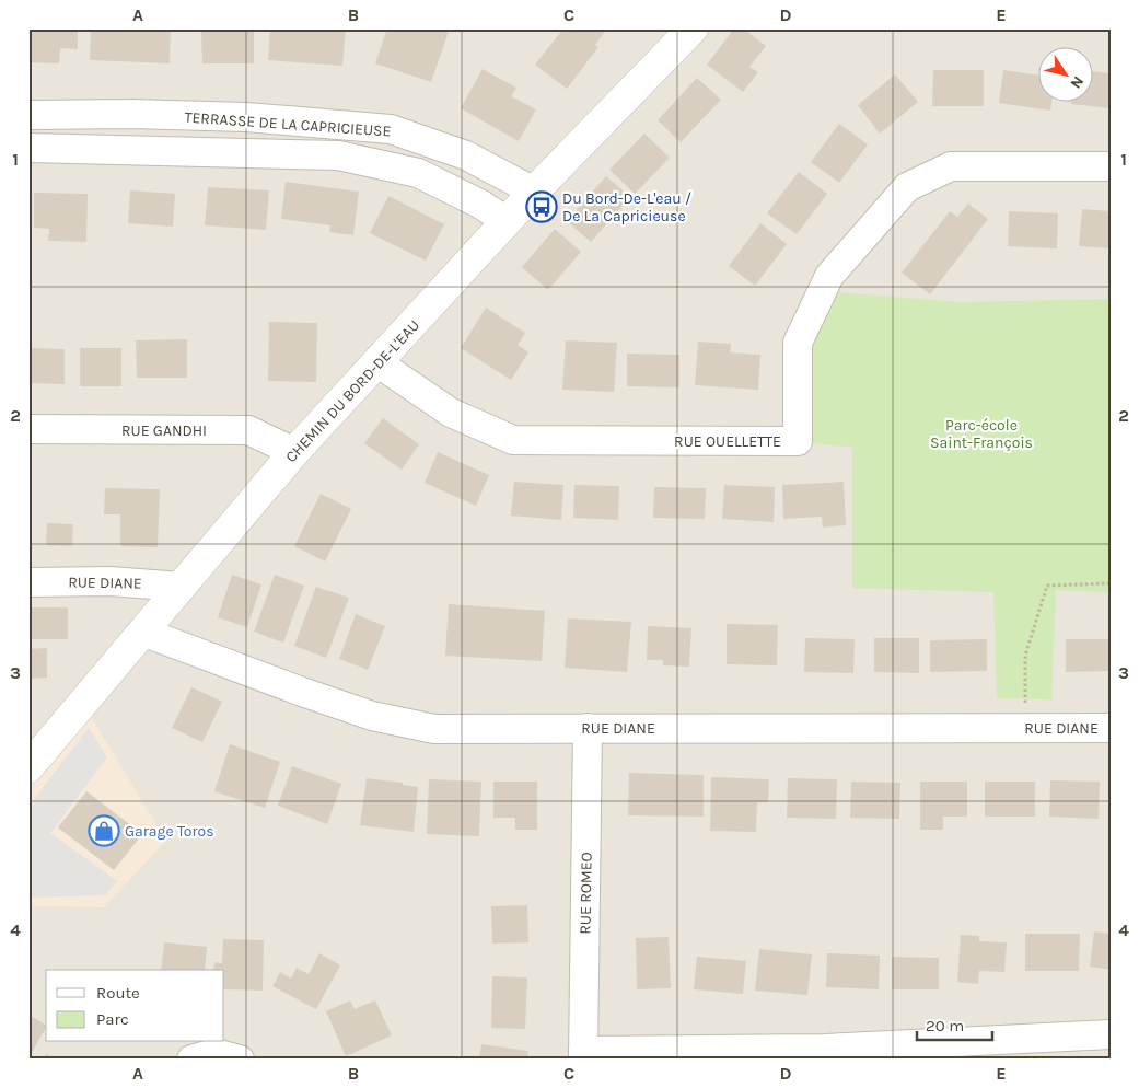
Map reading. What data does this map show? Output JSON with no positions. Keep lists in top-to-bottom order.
{
  "streets": {
    "street": [
      "TERRASSE DE LA CAPRICIEUSE",
      "CHEMIN DU BORD-DE-L'EAU",
      "RUE GANDHI",
      "RUE OUELLETTE",
      "RUE DIANE",
      "RUE ROMEO"
    ]
  },
  "crossings": [
    ["TERRASSE DE LA CAPRICIEUSE", "CHEMIN DU BORD-DE-L'EAU"],
    ["CHEMIN DU BORD-DE-L'EAU", "RUE GANDHI"],
    ["CHEMIN DU BORD-DE-L'EAU", "RUE OUELLETTE"],
    ["CHEMIN DU BORD-DE-L'EAU", "RUE DIANE"],
    ["RUE DIANE", "RUE ROMEO"]
  ],
  "parks": ["Parc-école Saint-François"],
  "places": {
    "bus stop": ["Du Bord-De-L'eau / De La Capricieuse"],
    "shop": ["Garage Toros"]
  },
  "legend": ["Route", "Parc"],
  "scale_bar": "20 m",
  "north": "bottom right",
  "grid": {
    "columns": [
      "A",
      "B",
      "C",
      "D",
      "E"
    ],
    "rows": [
      "1",
      "2",
      "3",
      "4"
    ]
  }
}
